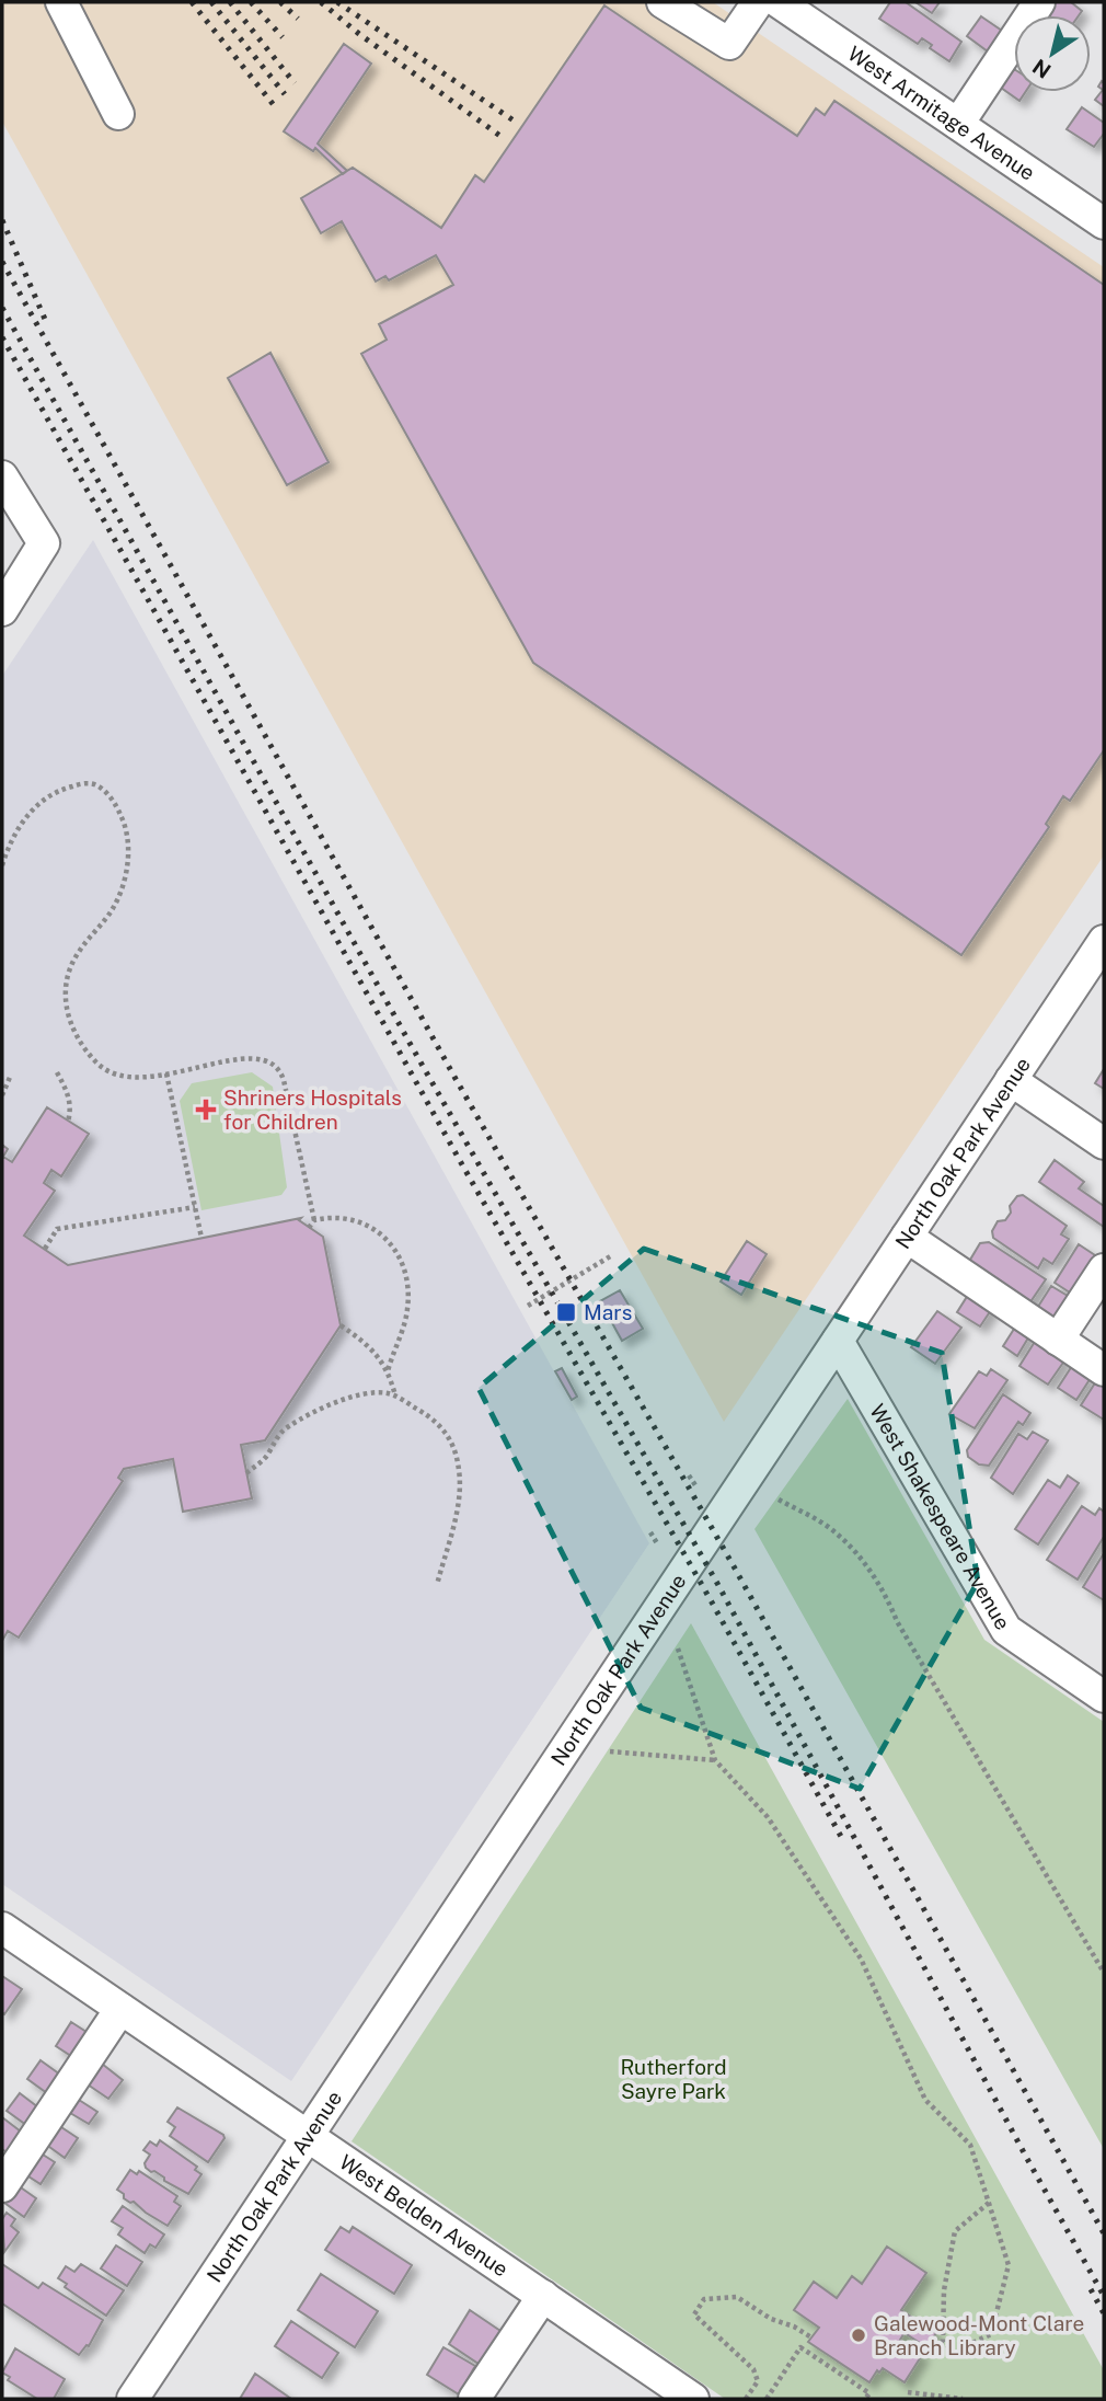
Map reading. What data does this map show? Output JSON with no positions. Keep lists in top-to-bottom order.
{
  "streets": {
    "street": [
      "West Armitage Avenue",
      "North Oak Park Avenue",
      "West Shakespeare Avenue",
      "West Belden Avenue"
    ]
  },
  "crossings": [
    ["North Oak Park Avenue", "West Shakespeare Avenue"],
    ["North Oak Park Avenue", "West Belden Avenue"]
  ],
  "parks": ["Rutherford Sayre Park"],
  "places": {
    "health": ["Shriners Hospitals for Children"],
    "transit": ["Mars"],
    "other": ["Galewood-Mont Clare Branch Library"]
  },
  "north": "bottom left"
}
